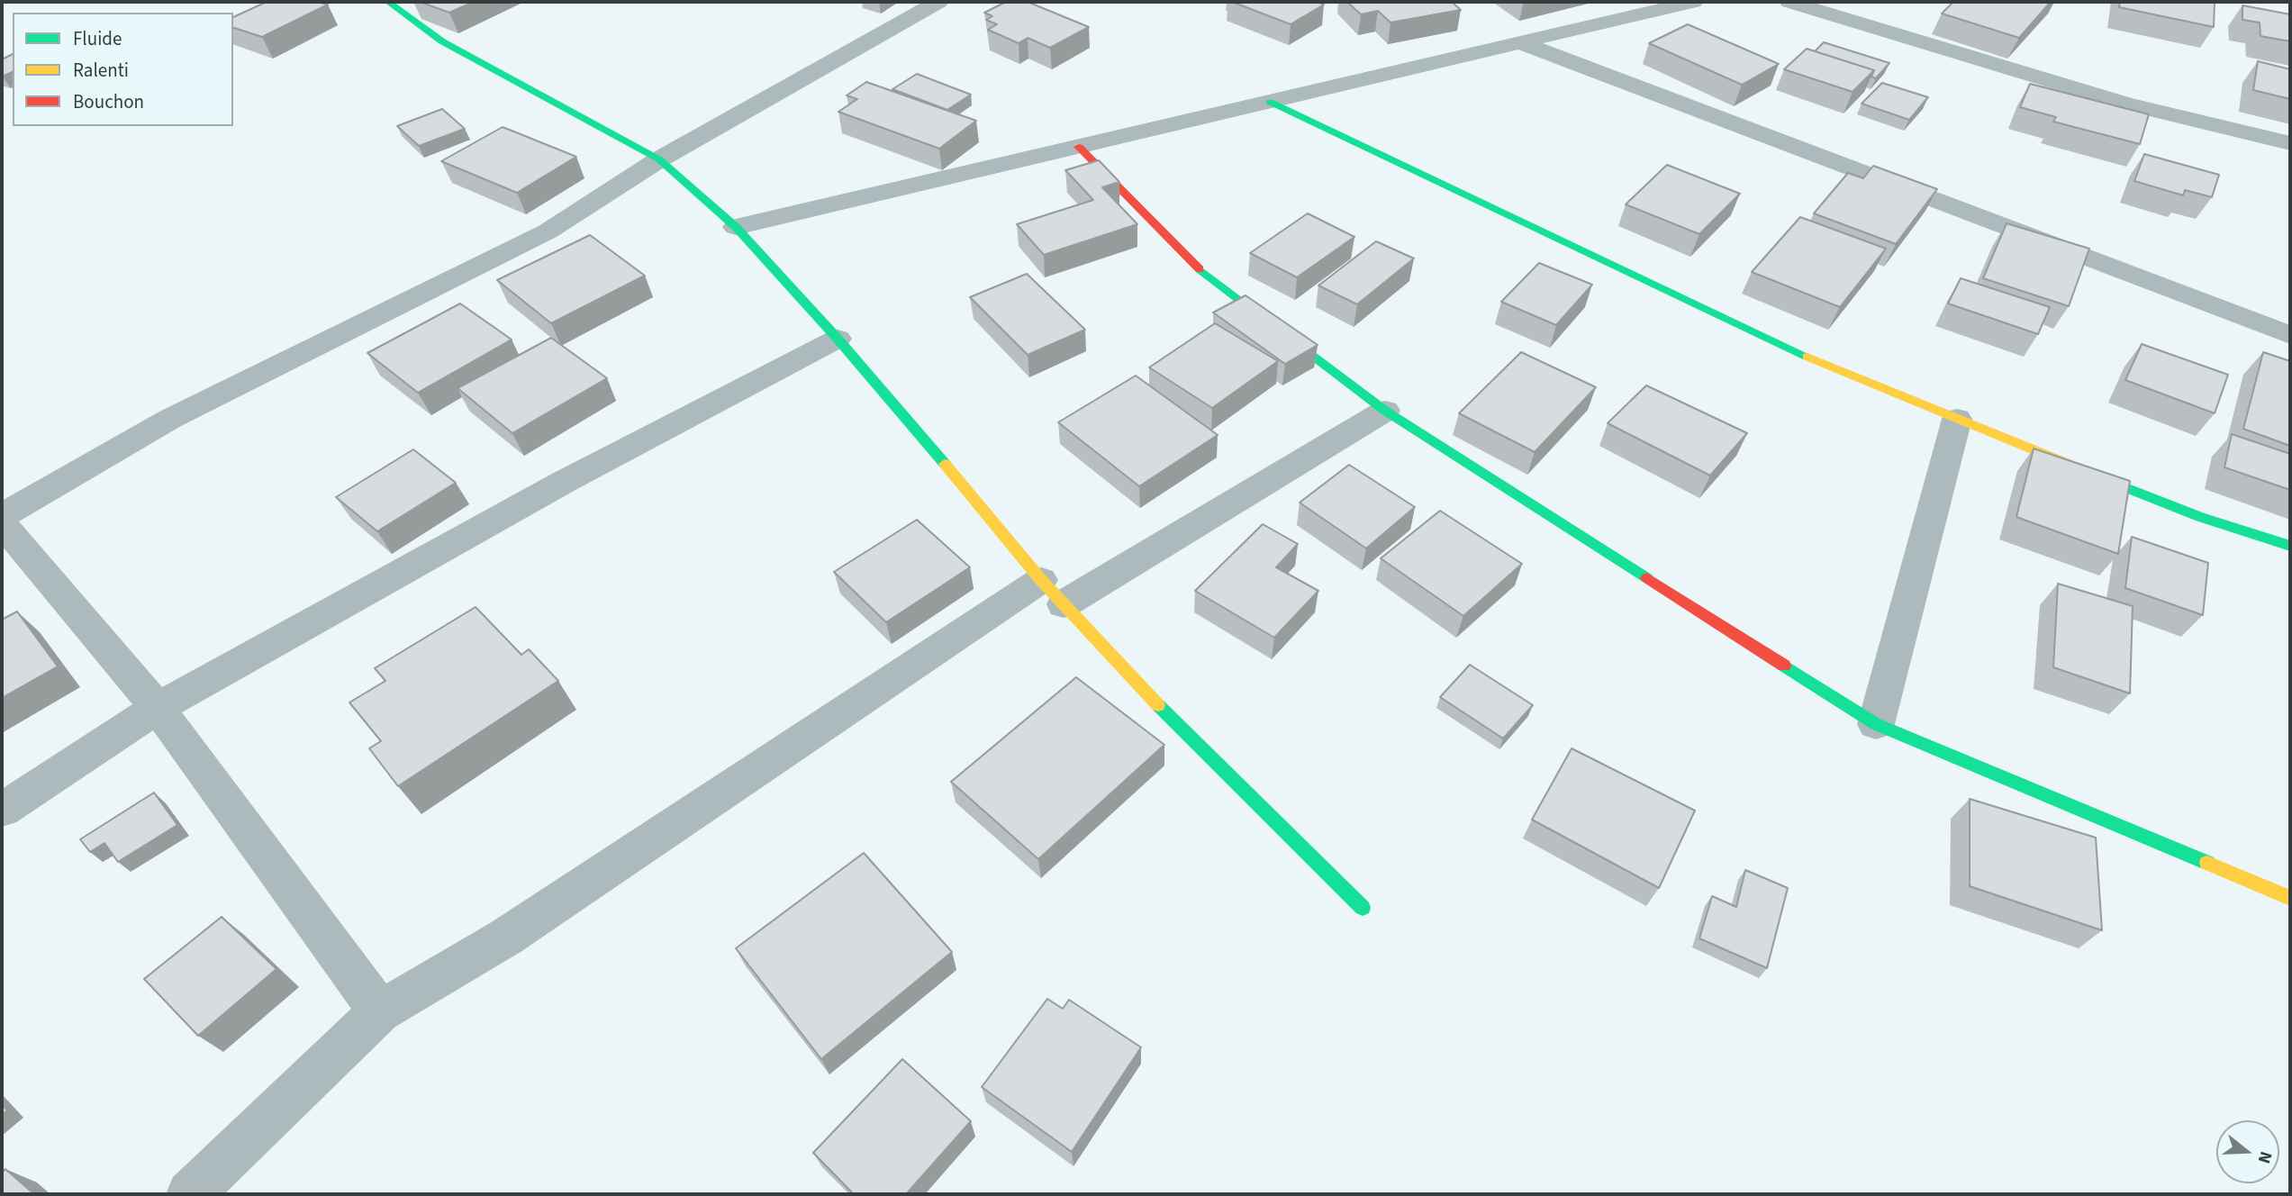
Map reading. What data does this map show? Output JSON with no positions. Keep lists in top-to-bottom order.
{
  "legend": ["Fluide", "Ralenti", "Bouchon"],
  "north": "right"
}
